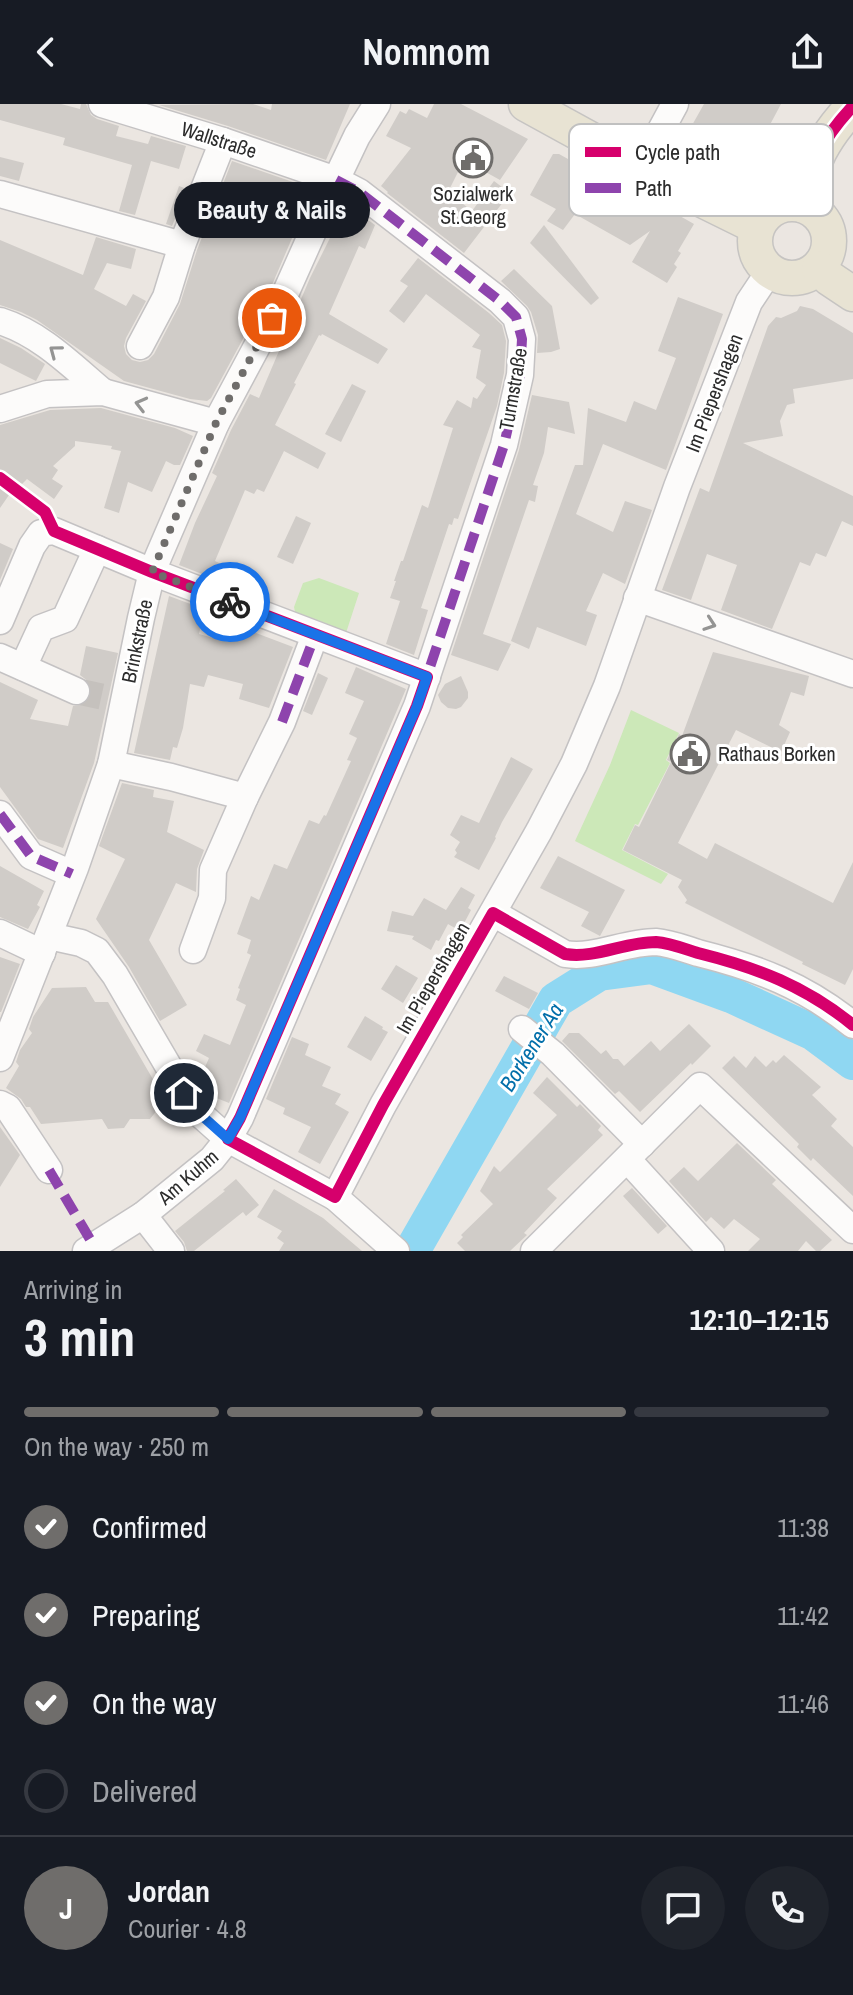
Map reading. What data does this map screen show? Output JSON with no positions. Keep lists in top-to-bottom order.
{
  "streets": {
    "street": [
      "Wallstraße",
      "Turmstraße",
      "Im Piepershagen",
      "Brinkstraße",
      "Am Kuhm"
    ]
  },
  "crossings": [
    ["Wallstraße", "Turmstraße"],
    ["Wallstraße", "Brinkstraße"],
    ["Turmstraße", "Brinkstraße"],
    ["Turmstraße", "Am Kuhm"]
  ],
  "water": ["Borkener Aa"],
  "places": {
    "public building": ["Sozialwerk St.Georg", "Rathaus Borken"],
    "other": ["Beauty & Nails"]
  },
  "legend": ["Cycle path", "Path"],
  "page": {
    "header": "Nomnom",
    "bubble": "Beauty & Nails",
    "heading": ["3 min", "Arriving in", "12:10–12:15"],
    "panel": ["Jordan", "Courier · 4.8"],
    "bar": "On the way · 250 m",
    "list": [
      ["Confirmed", "11:38"],
      ["Preparing", "11:42"],
      ["On the way", "11:46"],
      "Delivered"
    ],
    "round": "J"
  }
}
